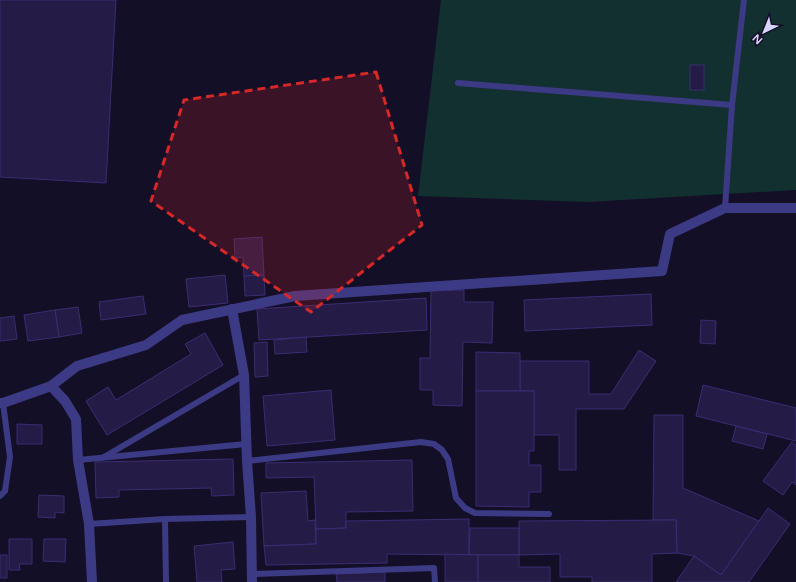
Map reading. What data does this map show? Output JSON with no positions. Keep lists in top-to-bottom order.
{
  "north": "bottom left"
}
